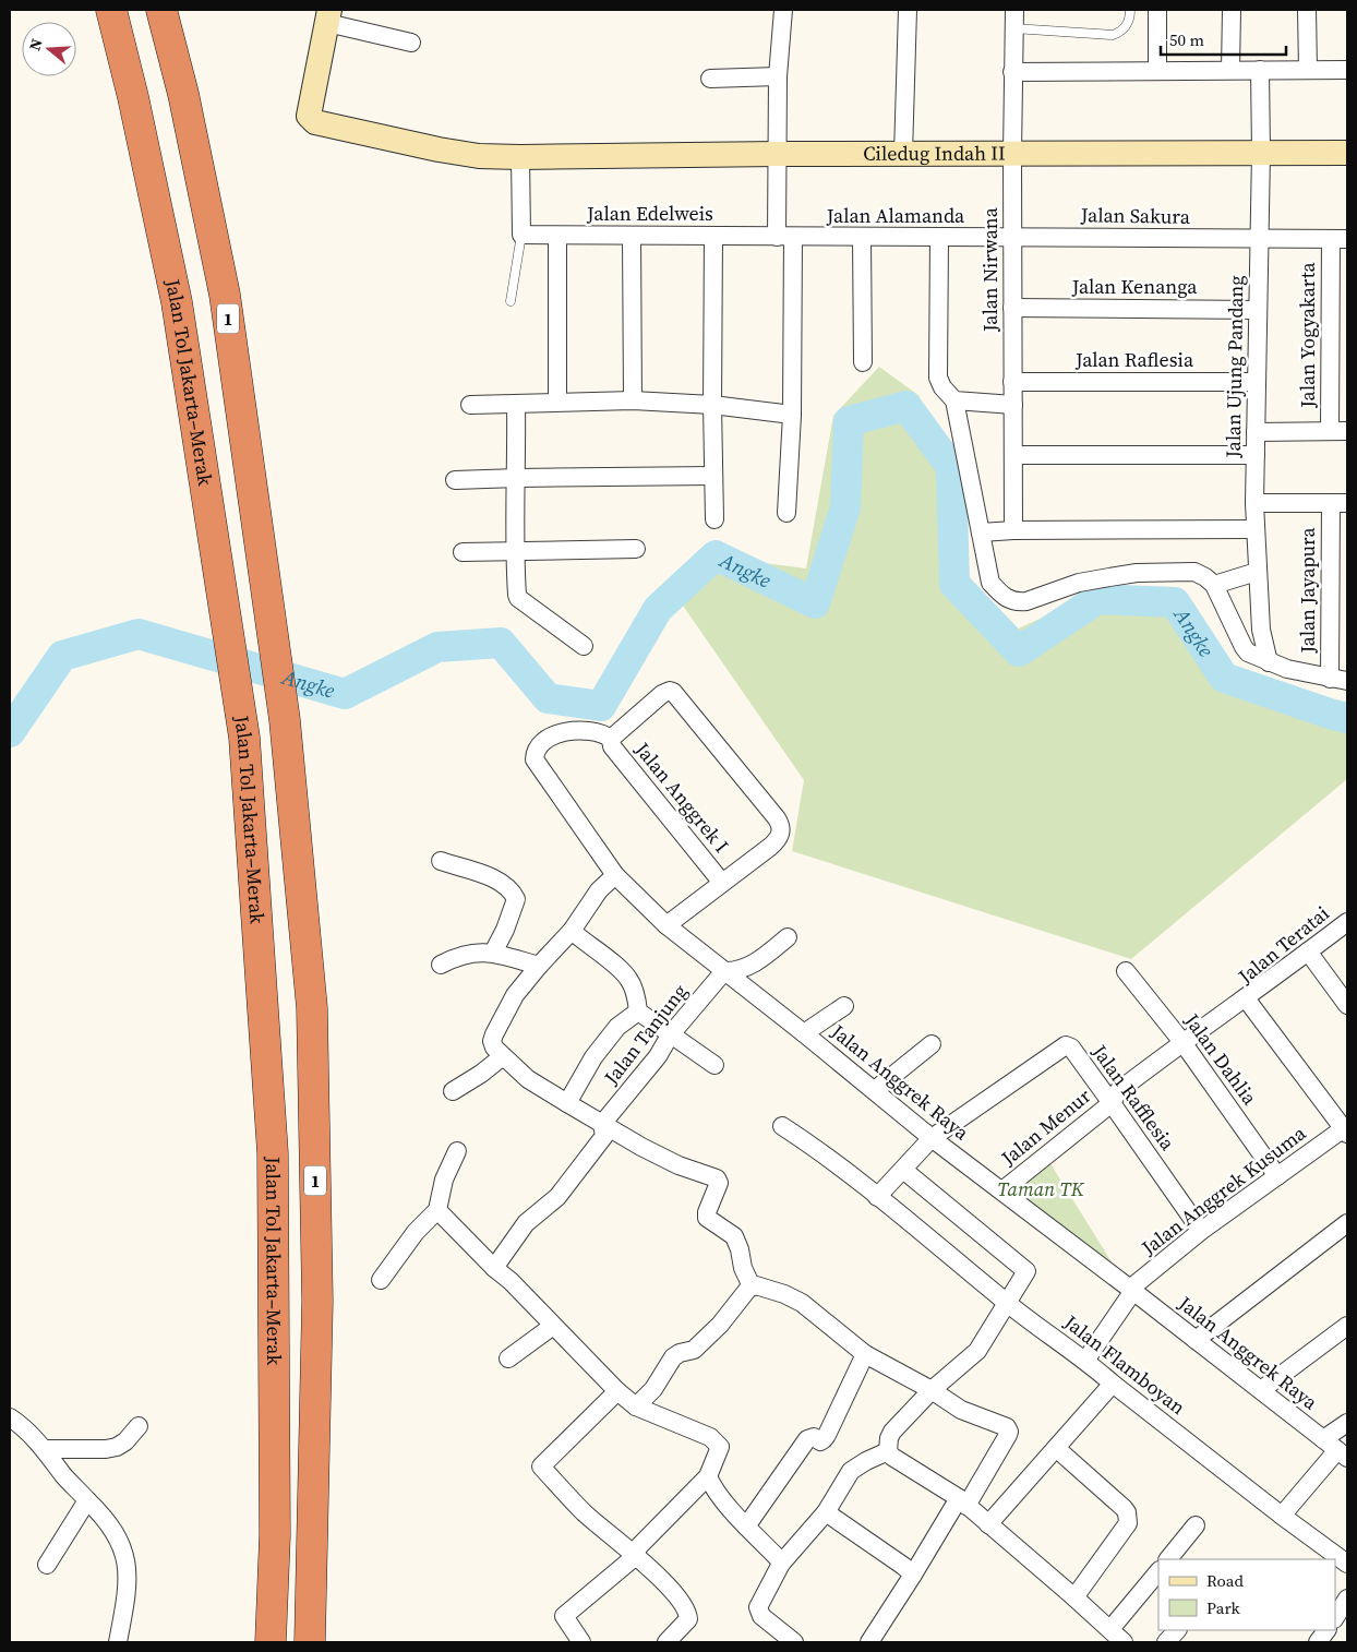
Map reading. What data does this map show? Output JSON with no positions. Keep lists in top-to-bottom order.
{
  "streets": {
    "highway": ["1", "Jalan Tol Jakarta–Merak"],
    "street": [
      "Ciledug Indah II",
      "Jalan Edelweis",
      "Jalan Alamanda",
      "Jalan Sakura",
      "Jalan Nirwana",
      "Jalan Kenanga",
      "Jalan Yogyakarta",
      "Jalan Raflesia",
      "Jalan Ujung Pandang",
      "Jalan Jayapura",
      "Jalan Anggrek I",
      "Jalan Teratai",
      "Jalan Tanjung",
      "Jalan Dahlia",
      "Jalan Anggrek Raya",
      "Jalan Rafflesia",
      "Jalan Menur",
      "Jalan Anggrek Kusuma",
      "Jalan Flamboyan"
    ]
  },
  "crossings": [
    ["Ciledug Indah II", "Jalan Nirwana"],
    ["Ciledug Indah II", "Jalan Ujung Pandang"],
    ["Jalan Edelweis", "Jalan Alamanda"],
    ["Jalan Alamanda", "Jalan Sakura"],
    ["Jalan Alamanda", "Jalan Nirwana"],
    ["Jalan Sakura", "Jalan Nirwana"],
    ["Jalan Sakura", "Jalan Yogyakarta"],
    ["Jalan Sakura", "Jalan Ujung Pandang"],
    ["Jalan Nirwana", "Jalan Kenanga"],
    ["Jalan Nirwana", "Jalan Raflesia"],
    ["Jalan Kenanga", "Jalan Ujung Pandang"],
    ["Jalan Raflesia", "Jalan Ujung Pandang"],
    ["Jalan Anggrek I", "Jalan Anggrek Raya"],
    ["Jalan Teratai", "Jalan Menur"],
    ["Jalan Teratai", "Jalan Anggrek Kusuma"],
    ["Jalan Tanjung", "Jalan Anggrek Raya"],
    ["Jalan Dahlia", "Jalan Menur"],
    ["Jalan Dahlia", "Jalan Anggrek Kusuma"],
    ["Jalan Anggrek Raya", "Jalan Rafflesia"],
    ["Jalan Anggrek Raya", "Jalan Menur"],
    ["Jalan Anggrek Raya", "Jalan Anggrek Kusuma"],
    ["Jalan Rafflesia", "Jalan Menur"],
    ["Jalan Rafflesia", "Jalan Anggrek Kusuma"],
    ["Jalan Anggrek Kusuma", "Jalan Flamboyan"]
  ],
  "water": ["Angke"],
  "parks": ["Taman TK"],
  "legend": ["Road", "Park"],
  "scale_bar": "50 m",
  "north": "left"
}
